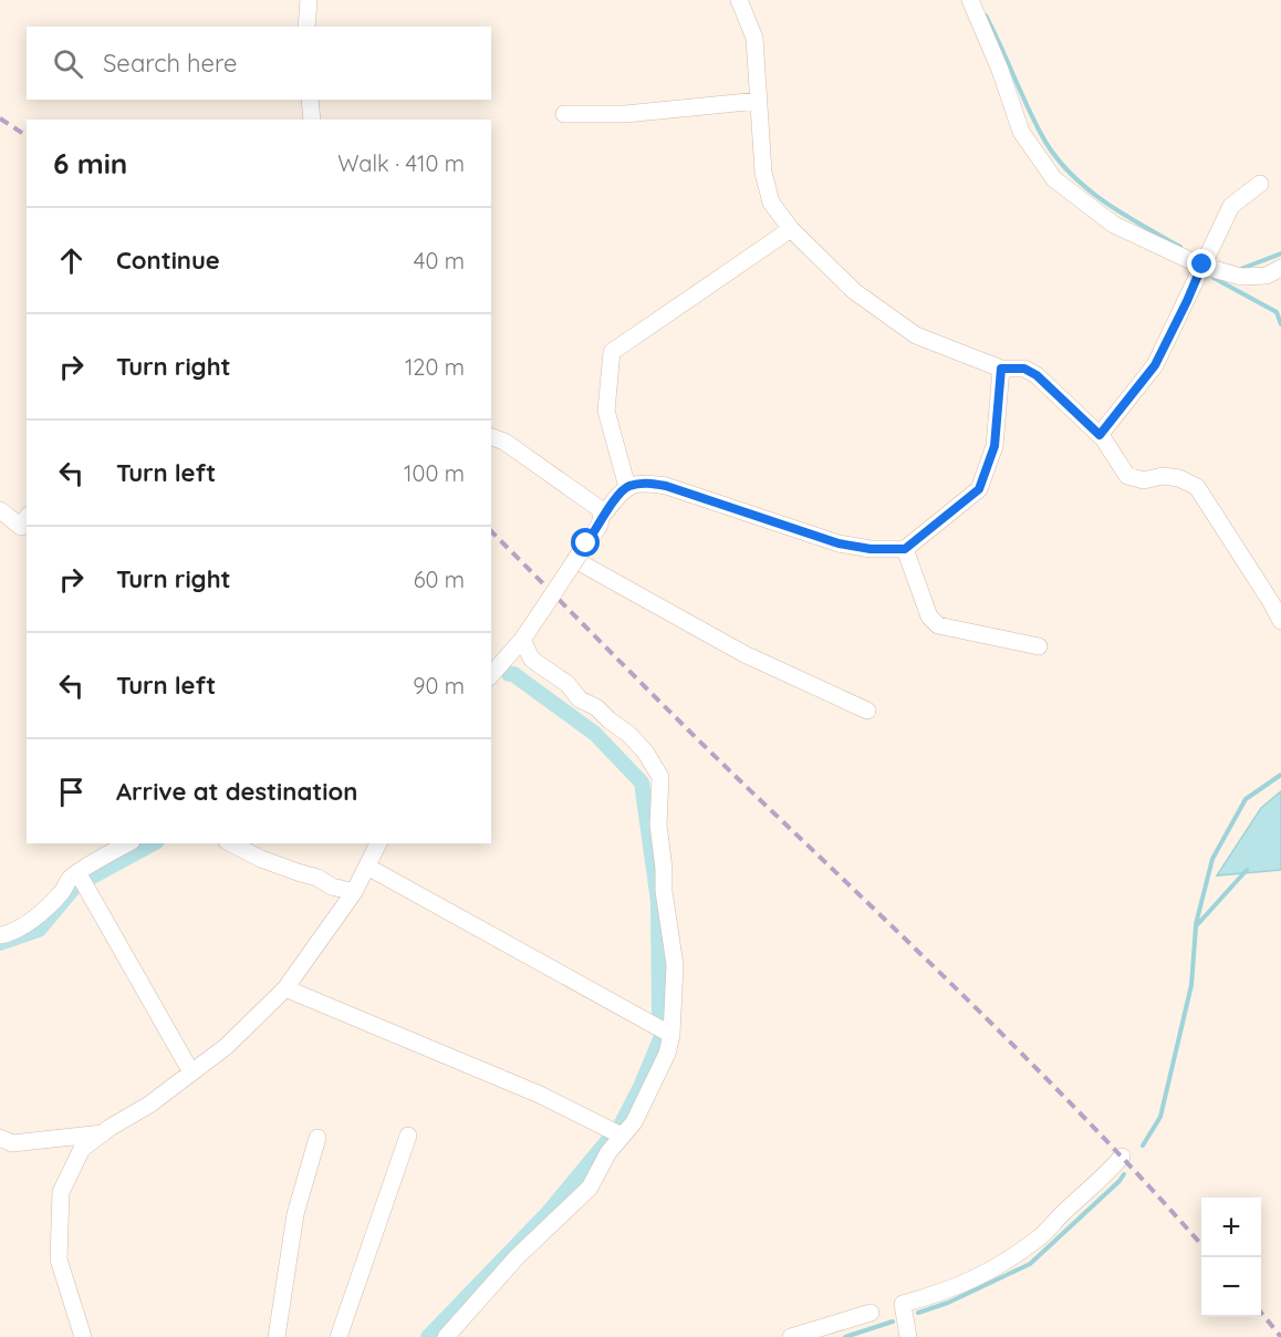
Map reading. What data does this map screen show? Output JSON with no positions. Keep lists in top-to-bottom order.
{
  "page": {
    "search": "Search here",
    "heading": ["6 min", "Walk · 410 m"],
    "list": [
      ["Continue", "40 m"],
      ["Turn right", "120 m"],
      ["Turn left", "100 m"],
      ["Turn right", "60 m"],
      ["Turn left", "90 m"],
      "Arrive at destination"
    ],
    "map_buttons": ["+", "−"]
  }
}
